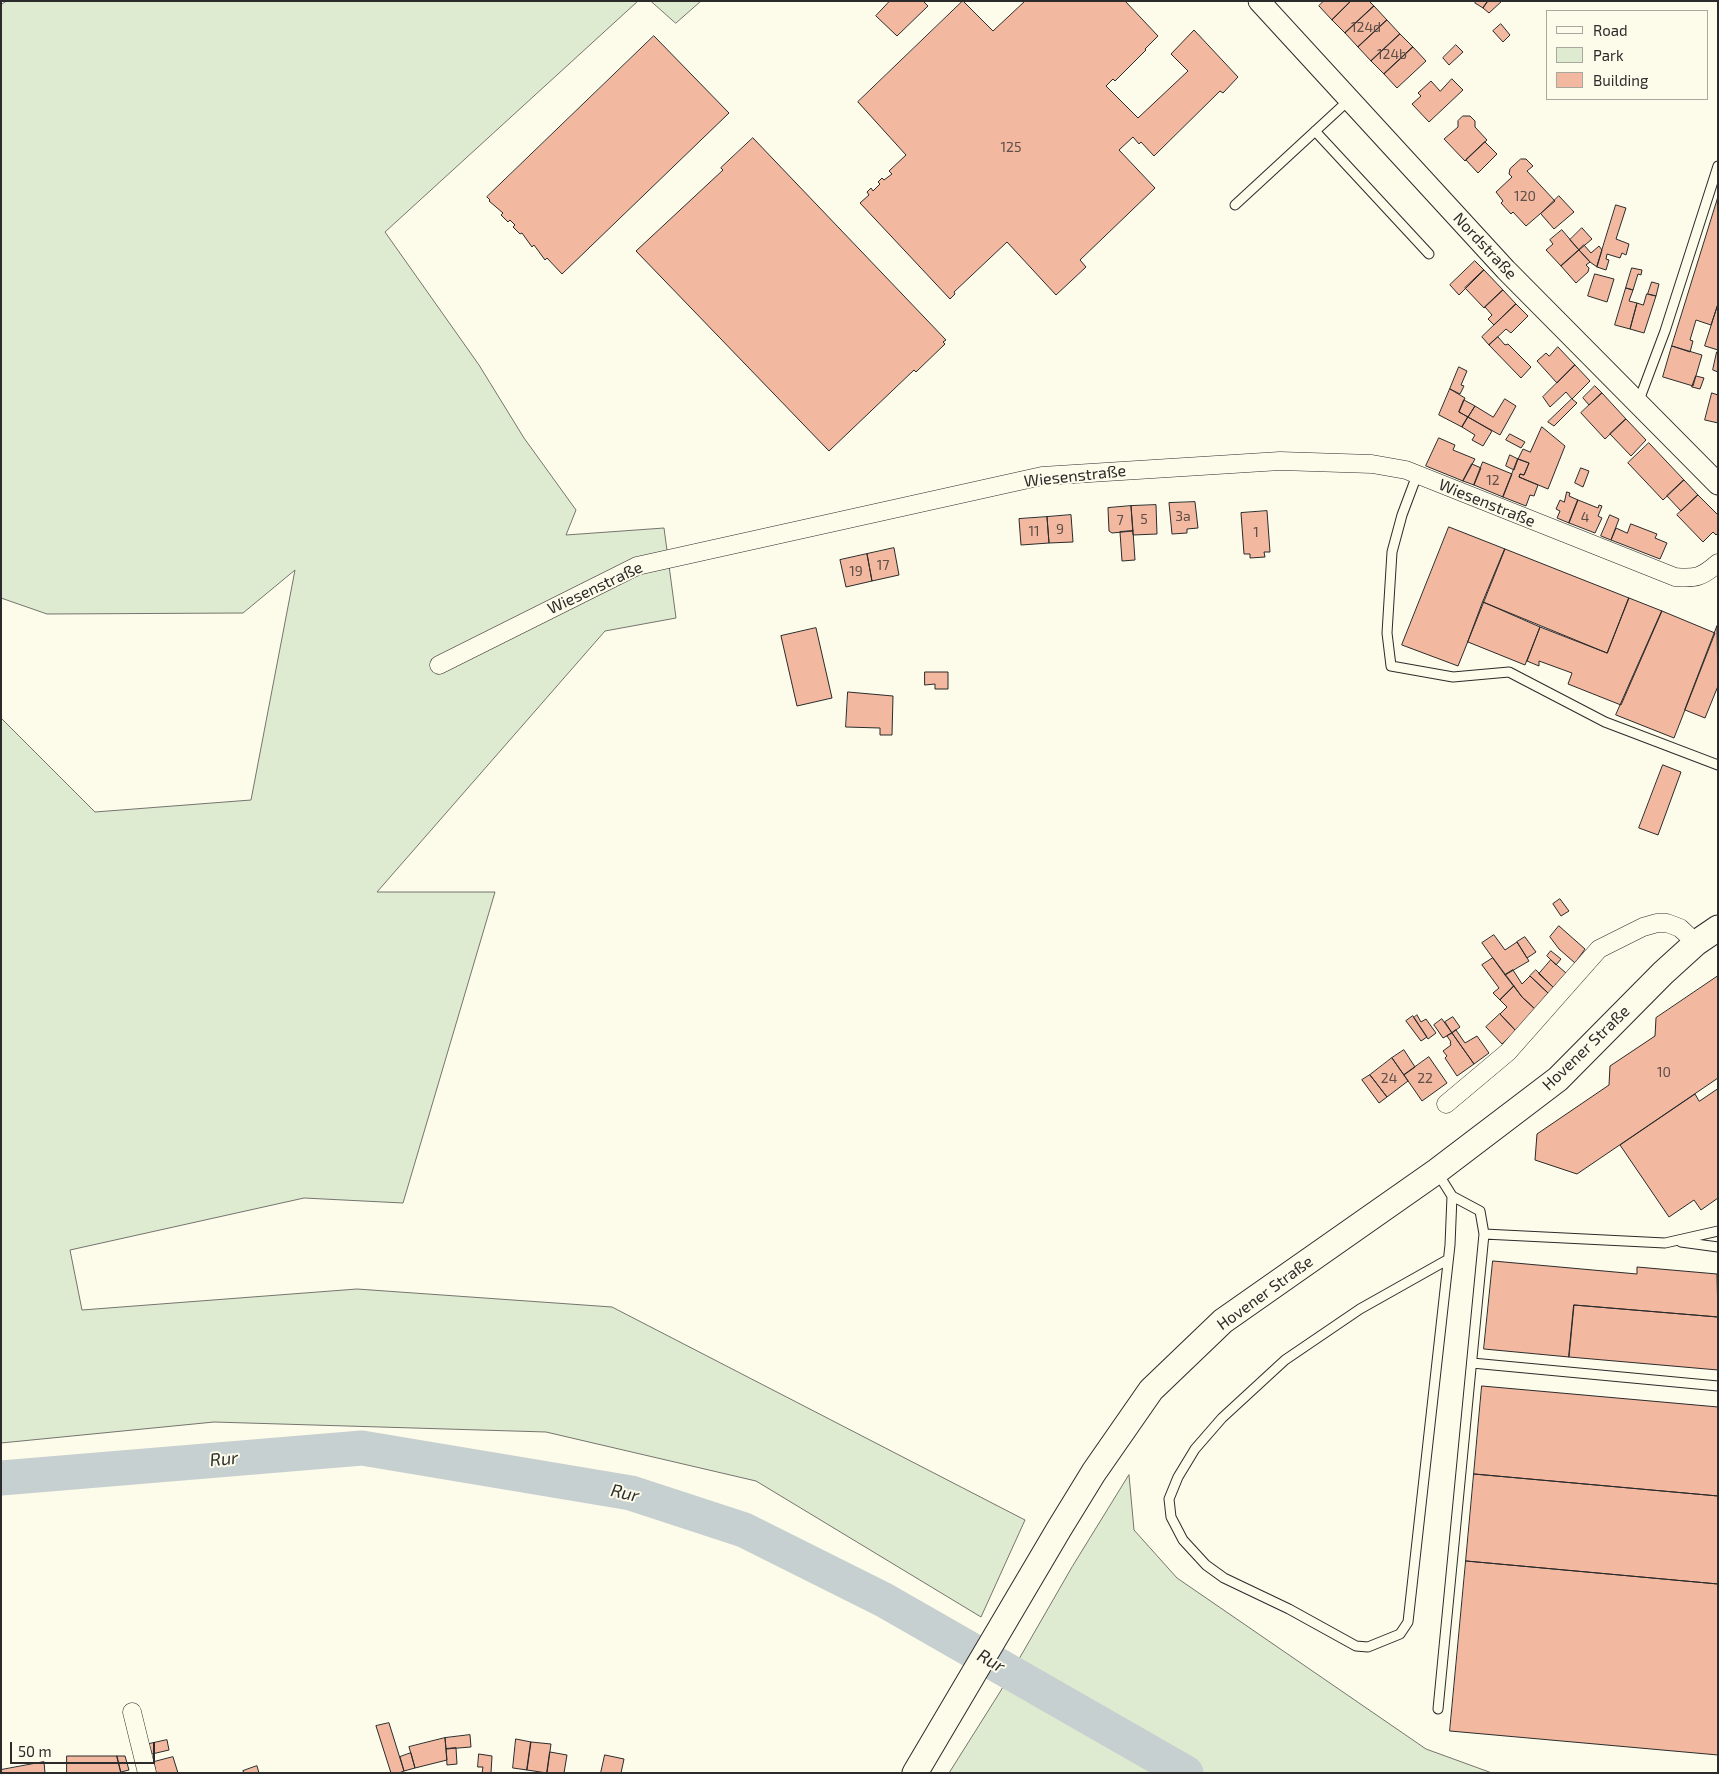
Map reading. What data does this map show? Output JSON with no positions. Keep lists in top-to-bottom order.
{
  "streets": {
    "main road": ["Hovener Straße"],
    "street": ["Nordstraße", "Wiesenstraße"]
  },
  "water": ["Rur"],
  "house_numbers": [
    "124d",
    "124b",
    "125",
    "120",
    "12",
    "3a",
    "4",
    "5",
    "7",
    "9",
    "11",
    "1",
    "17",
    "19",
    "10",
    "24",
    "22"
  ],
  "legend": ["Road", "Park", "Building"],
  "scale_bar": "50 m"
}
